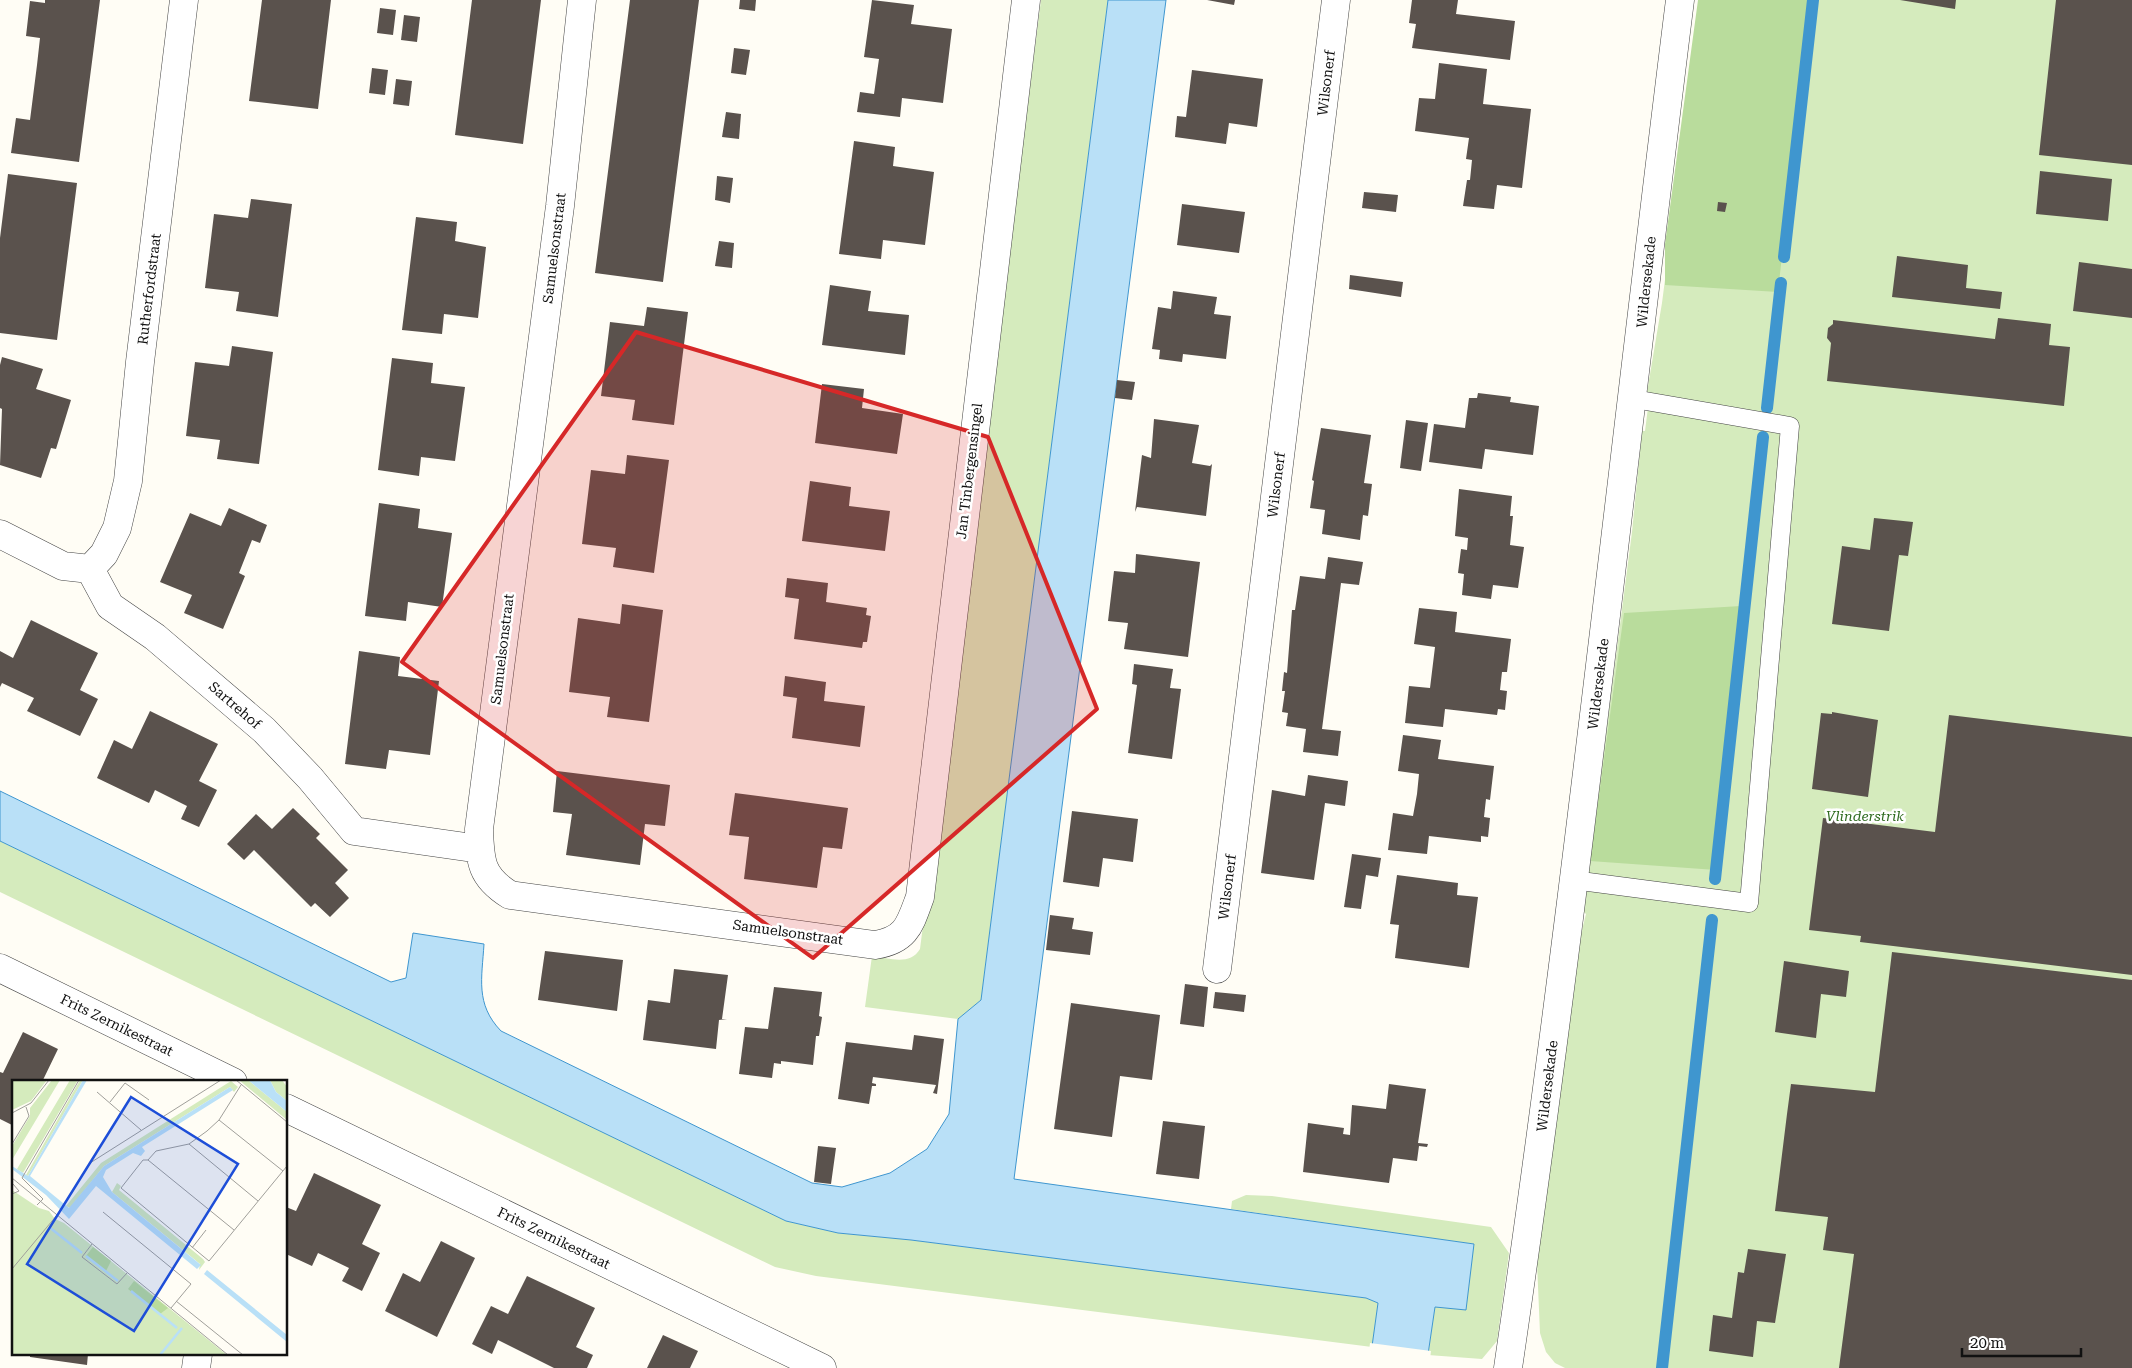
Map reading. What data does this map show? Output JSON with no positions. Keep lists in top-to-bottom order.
{
  "streets": {
    "street": [
      "Wilsonerf",
      "Samuelsonstraat",
      "Wildersekade",
      "Rutherfordstraat",
      "Jan Tinbergensingel",
      "Sartrehof",
      "Frits Zernikestraat"
    ]
  },
  "crossings": [
    ["Samuelsonstraat", "Jan Tinbergensingel"],
    ["Samuelsonstraat", "Sartrehof"],
    ["Rutherfordstraat", "Sartrehof"]
  ],
  "parks": ["Vlinderstrik"],
  "scale_bar": "20 m"
}
